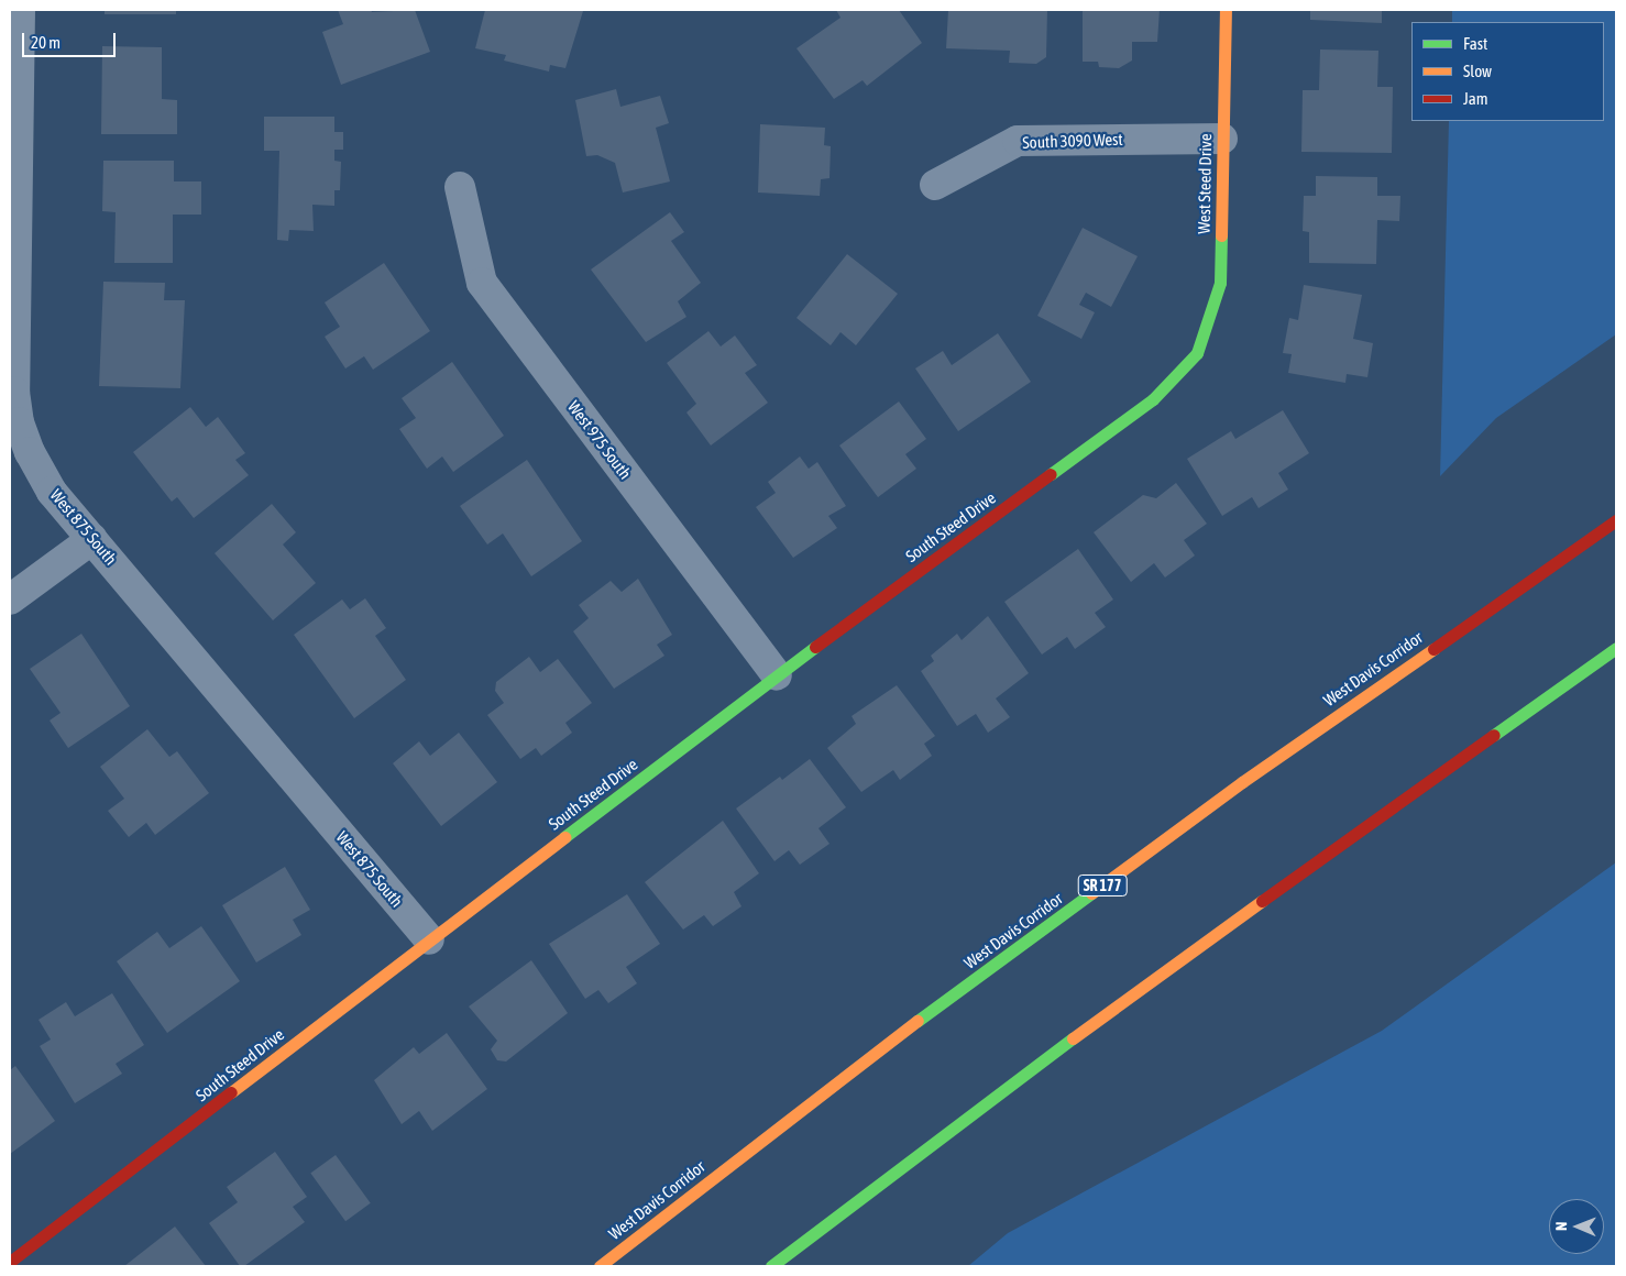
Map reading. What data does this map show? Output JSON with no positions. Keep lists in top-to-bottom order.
{
  "streets": {
    "main road": [
      "West Steed Drive",
      "South Steed Drive",
      "West Davis Corridor",
      "SR 177"
    ],
    "street": ["South 3090 West", "West 975 South", "West 875 South"]
  },
  "crossings": [
    ["South 3090 West", "West Steed Drive"],
    ["West Steed Drive", "South Steed Drive"],
    ["West 975 South", "South Steed Drive"],
    ["West 875 South", "South Steed Drive"]
  ],
  "legend": ["Fast", "Slow", "Jam"],
  "scale_bar": "20 m",
  "north": "left"
}
